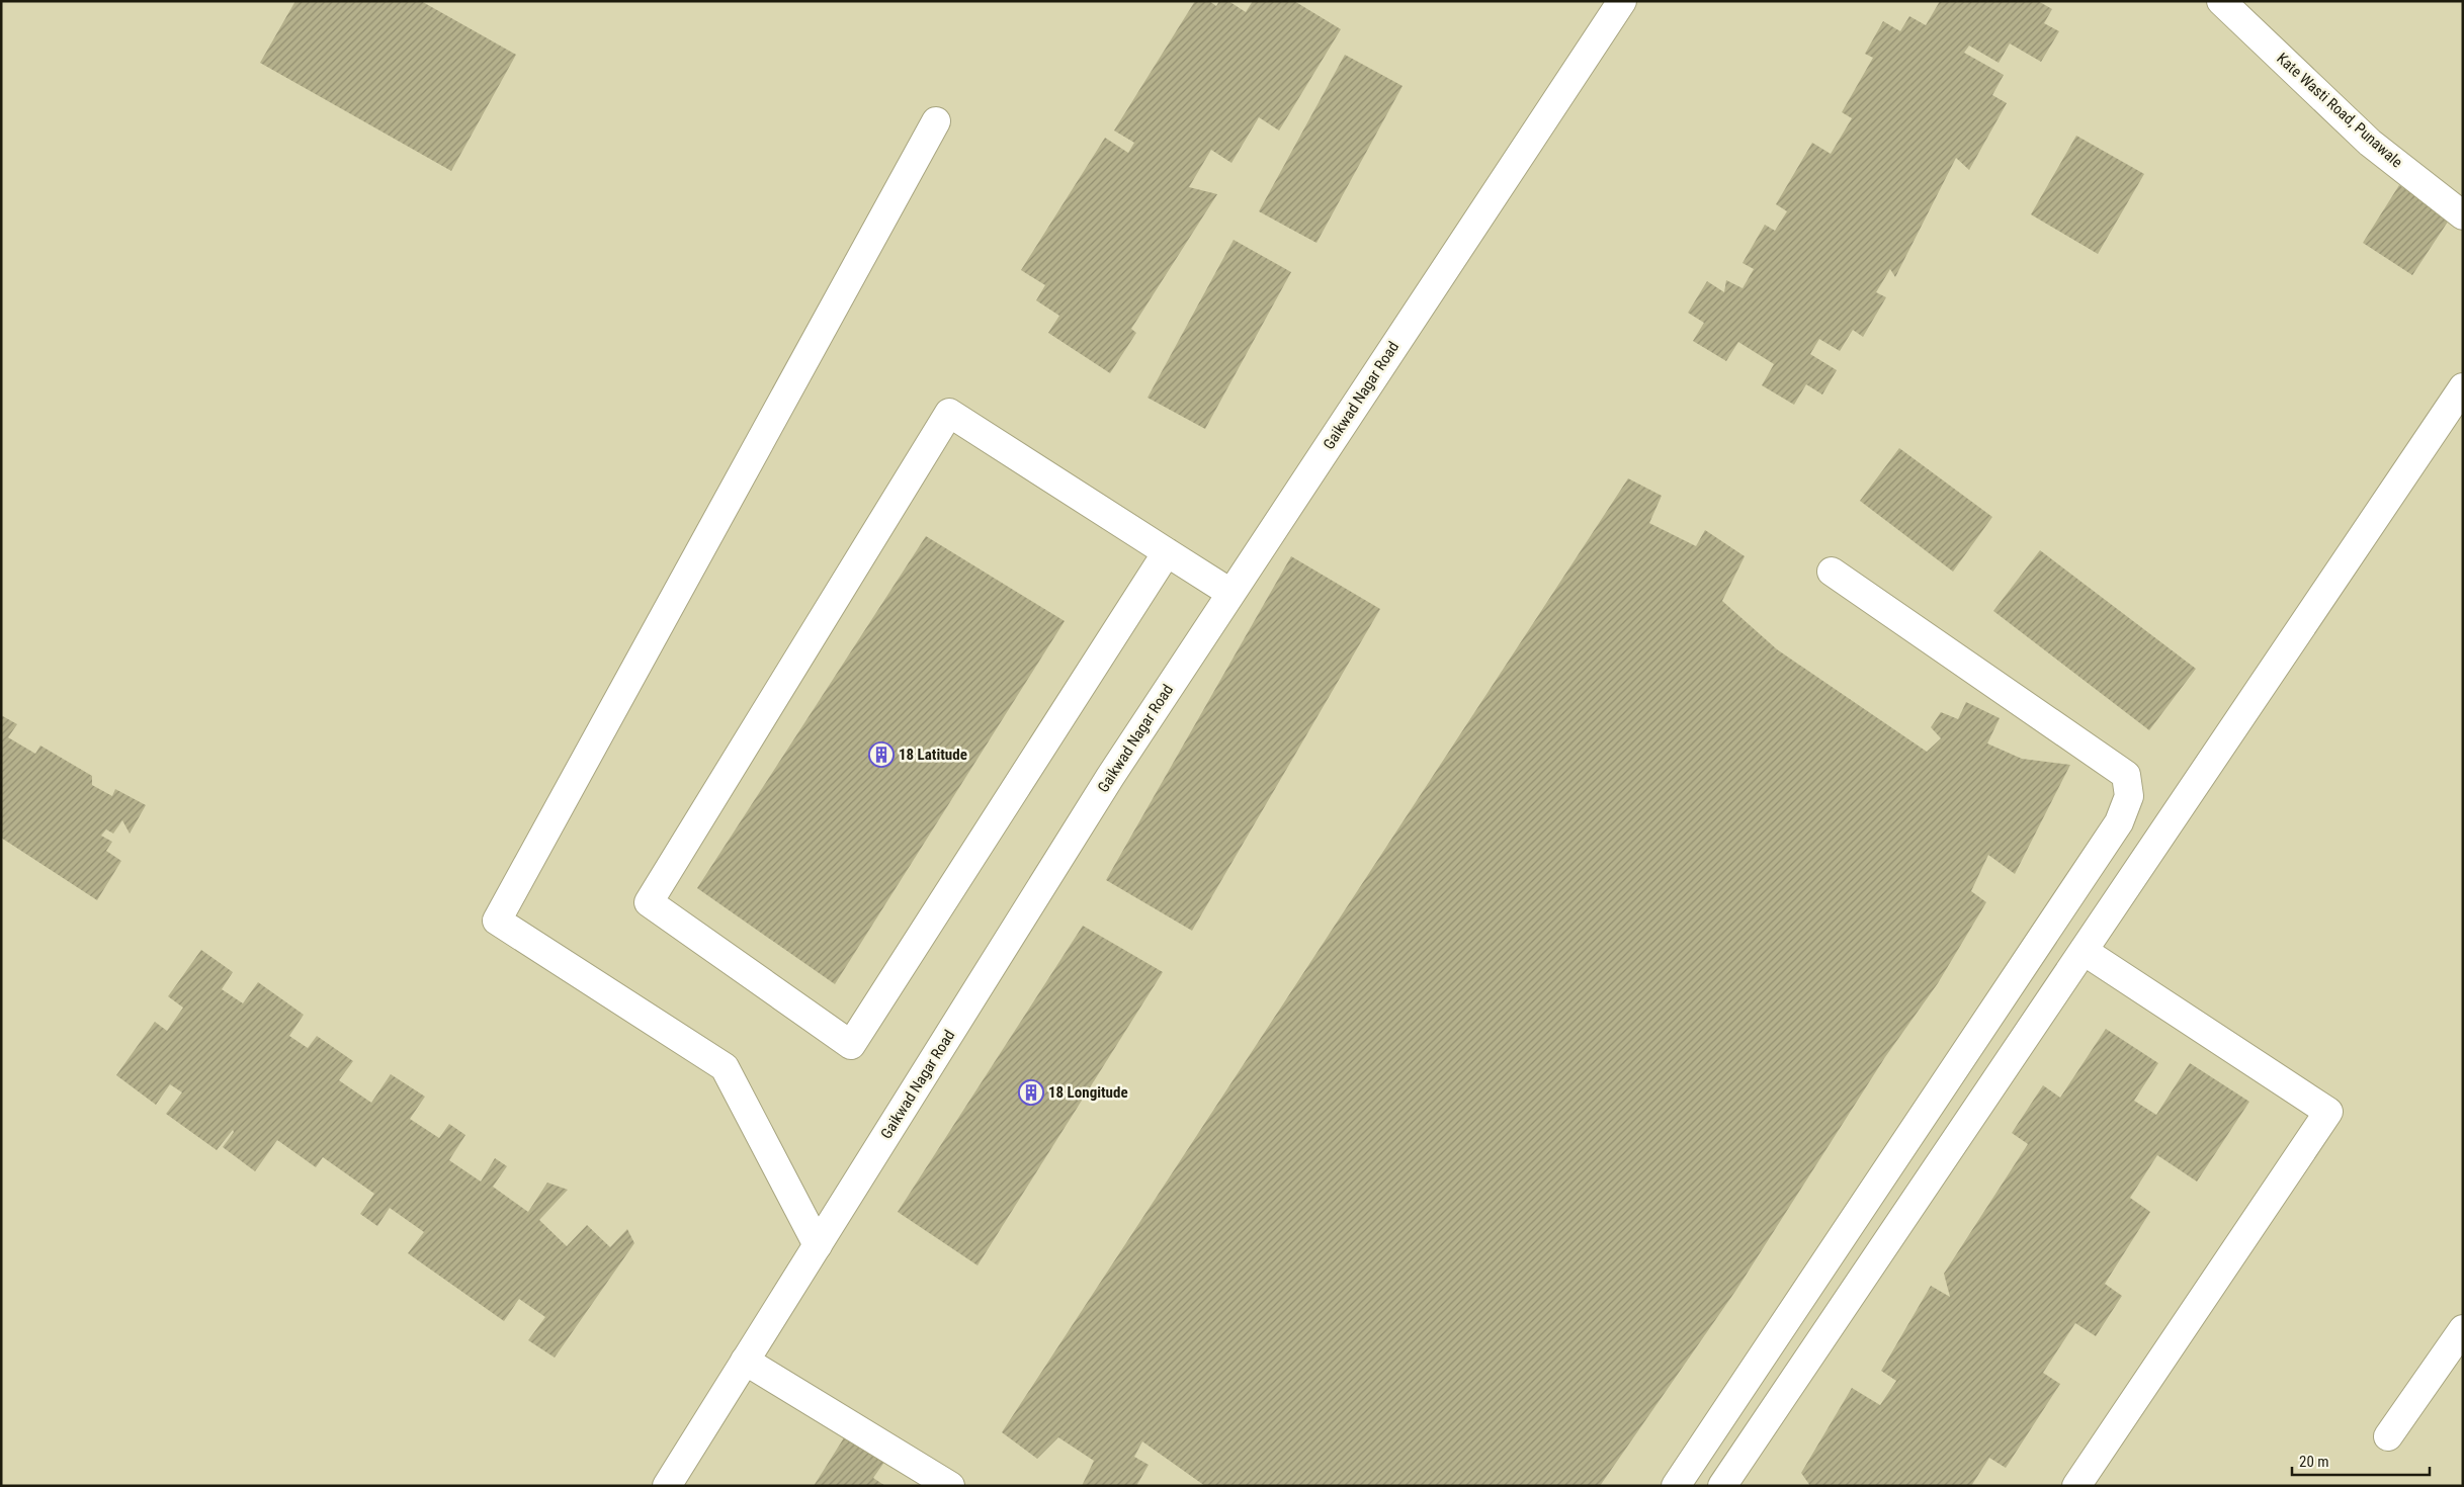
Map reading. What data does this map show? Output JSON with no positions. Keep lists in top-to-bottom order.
{
  "streets": {
    "street": ["Kate Wasti Road, Punawale", "Gaikwad Nagar Road"]
  },
  "places": {
    "building": ["18 Latitude", "18 Longitude"]
  },
  "scale_bar": "20 m"
}
